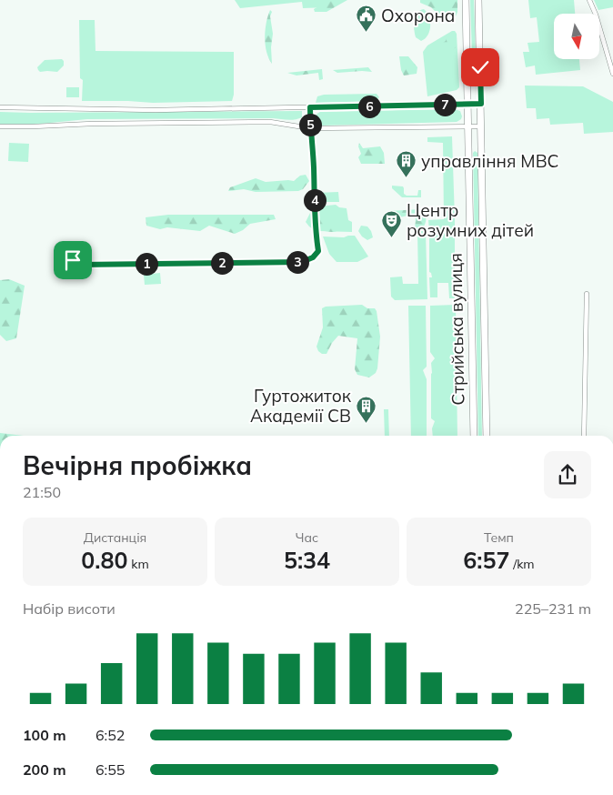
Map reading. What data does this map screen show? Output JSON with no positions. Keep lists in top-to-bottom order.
{
  "streets": {
    "main road": ["Стрийська вулиця"]
  },
  "places": {
    "public building": ["Охорона"],
    "building": ["управління МВС", "Гуртожиток Академії СВ"],
    "theatre": ["Центр розумних дітей"]
  },
  "north": "bottom",
  "page": {
    "pins": [
      "7",
      "6",
      "5",
      "4",
      "3",
      "2",
      "1"
    ],
    "heading": ["Вечірня пробіжка", "21:50"],
    "stats": [
      ["Дистанція", "0.80 km"],
      ["Час", "5:34"],
      ["Темп", "6:57 /km"]
    ],
    "chart": ["Набір висоти", "225–231 m"],
    "list": [
      {
        "name": "100 m",
        "note": "6:52"
      },
      {
        "name": "200 m",
        "note": "6:55"
      }
    ]
  }
}
